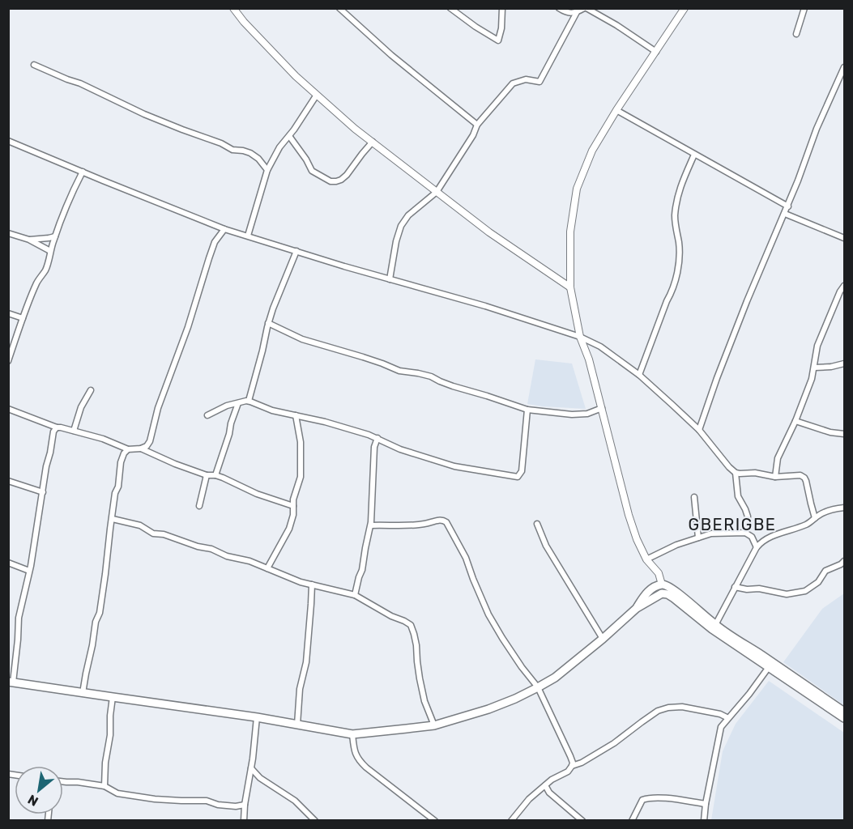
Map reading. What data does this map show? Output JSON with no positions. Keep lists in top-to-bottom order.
{
  "districts": ["GBERIGBE"],
  "north": "bottom left"
}
